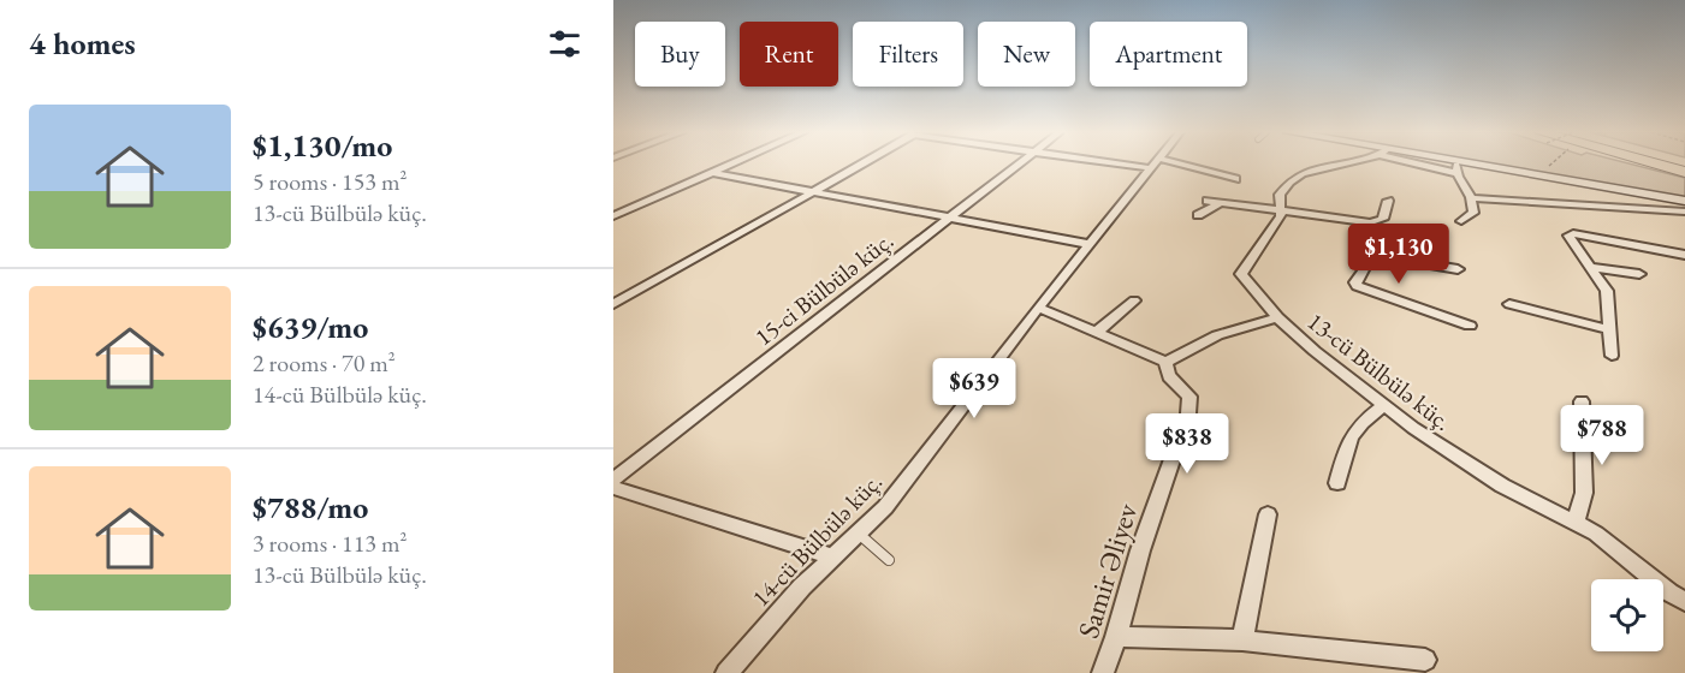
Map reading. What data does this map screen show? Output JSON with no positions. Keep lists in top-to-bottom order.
{
  "streets": {
    "street": [
      "15-ci Bülbülə küç.",
      "13-cü Bülbülə küç.",
      "14-cü Bülbülə küç.",
      "Samir Əliyev"
    ]
  },
  "page": {
    "heading": "4 homes",
    "chip": [
      "Buy",
      "Rent",
      "Filters",
      "New",
      "Apartment"
    ],
    "list": [
      {
        "name": "$1,130/mo",
        "note": "5 rooms · 153 m² · 13-cü Bülbülə küç."
      },
      {
        "name": "$639/mo",
        "note": "2 rooms · 70 m² · 14-cü Bülbülə küç."
      },
      {
        "name": "$788/mo",
        "note": "3 rooms · 113 m² · 13-cü Bülbülə küç."
      }
    ],
    "price": [
      "$1,130",
      "$639",
      "$788",
      "$838"
    ]
  }
}
